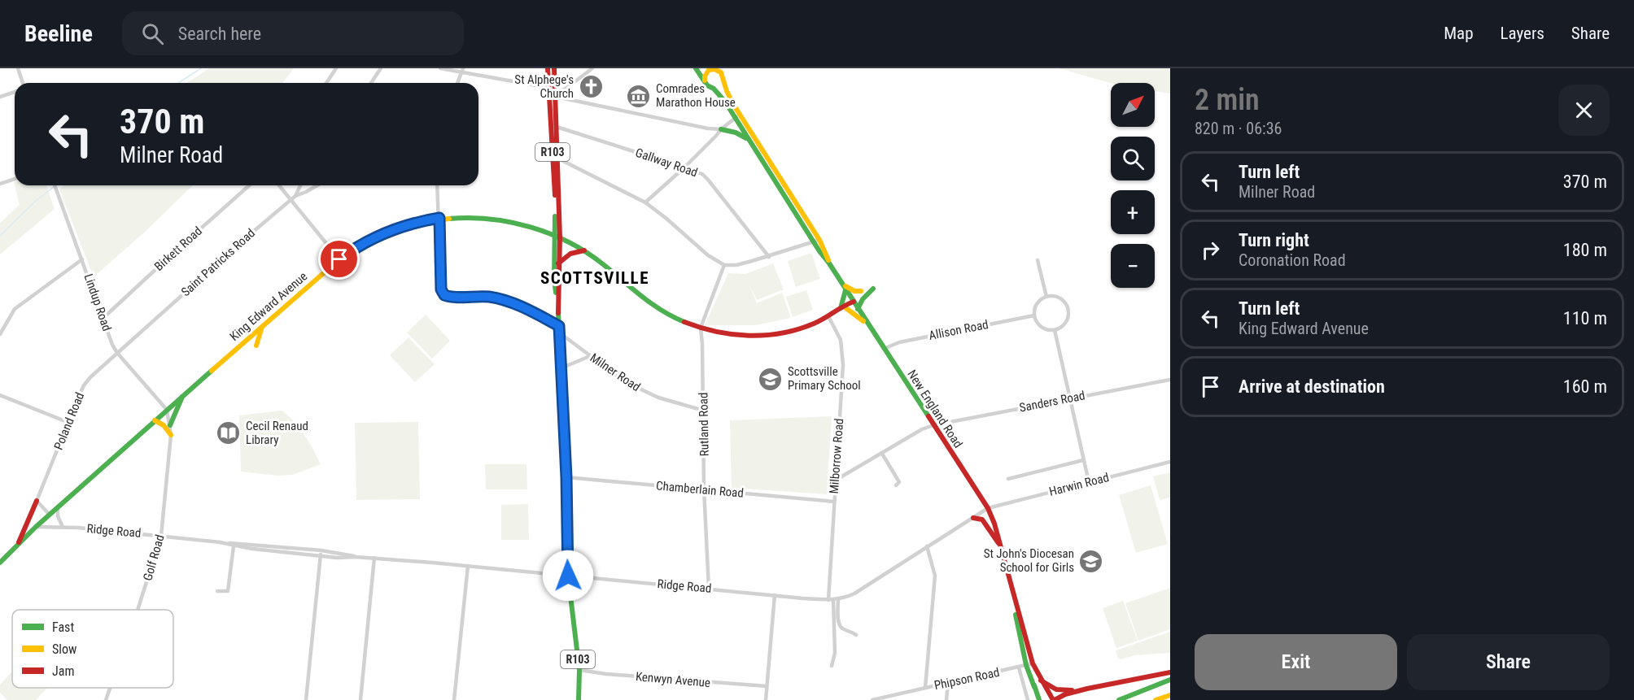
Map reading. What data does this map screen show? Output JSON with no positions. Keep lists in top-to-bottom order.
{
  "streets": {
    "main road": ["R103", "King Edward Avenue", "New England Road"],
    "street": [
      "Gallway Road",
      "Birkett Road",
      "Saint Patricks Road",
      "Lindup Road",
      "Allison Road",
      "Milner Road",
      "Sanders Road",
      "Poland Road",
      "Rutland Road",
      "Milborrow Road",
      "Harwin Road",
      "Chamberlain Road",
      "Ridge Road",
      "Golf Road",
      "Phipson Road",
      "Kenwyn Avenue"
    ]
  },
  "crossings": [
    ["R103", "Gallway Road"],
    ["R103", "King Edward Avenue"],
    ["R103", "Milner Road"],
    ["R103", "Chamberlain Road"],
    ["R103", "Ridge Road"],
    ["R103", "Kenwyn Avenue"],
    ["Birkett Road", "Lindup Road"],
    ["Saint Patricks Road", "Lindup Road"],
    ["Saint Patricks Road", "Poland Road"],
    ["Lindup Road", "King Edward Avenue"],
    ["Lindup Road", "Poland Road"],
    ["Lindup Road", "Golf Road"],
    ["King Edward Avenue", "New England Road"],
    ["King Edward Avenue", "Rutland Road"],
    ["King Edward Avenue", "Milborrow Road"],
    ["King Edward Avenue", "Ridge Road"],
    ["King Edward Avenue", "Golf Road"],
    ["Allison Road", "New England Road"],
    ["Milner Road", "Rutland Road"],
    ["Sanders Road", "New England Road"],
    ["Sanders Road", "Milborrow Road"],
    ["New England Road", "Harwin Road"],
    ["New England Road", "Ridge Road"],
    ["New England Road", "Phipson Road"],
    ["Rutland Road", "Chamberlain Road"],
    ["Rutland Road", "Ridge Road"],
    ["Milborrow Road", "Chamberlain Road"],
    ["Milborrow Road", "Ridge Road"],
    ["Harwin Road", "Ridge Road"],
    ["Ridge Road", "Golf Road"]
  ],
  "districts": ["SCOTTSVILLE"],
  "places": {
    "church": ["St Alphege's Church"],
    "museum": ["Comrades Marathon House"],
    "school or university": ["Scottsville Primary School", "St John's Diocesan School for Girls"],
    "library": ["Cecil Renaud Library"]
  },
  "legend": ["Fast", "Slow", "Jam"],
  "north": "top right",
  "page": {
    "header": "Beeline",
    "search": "Search here",
    "nav": ["Map", "Layers", "Share"],
    "heading": ["2 min", "820 m · 06:36"],
    "map_buttons": ["+", "−"],
    "turn": ["370 m", "Milner Road"],
    "list": [
      {
        "name": "Turn left",
        "note": "Milner Road",
        "value": "370 m"
      },
      {
        "name": "Turn right",
        "note": "Coronation Road",
        "value": "180 m"
      },
      {
        "name": "Turn left",
        "note": "King Edward Avenue",
        "value": "110 m"
      },
      {
        "name": "Arrive at destination",
        "value": "160 m"
      }
    ],
    "buttons": ["Exit", "Share"]
  }
}
